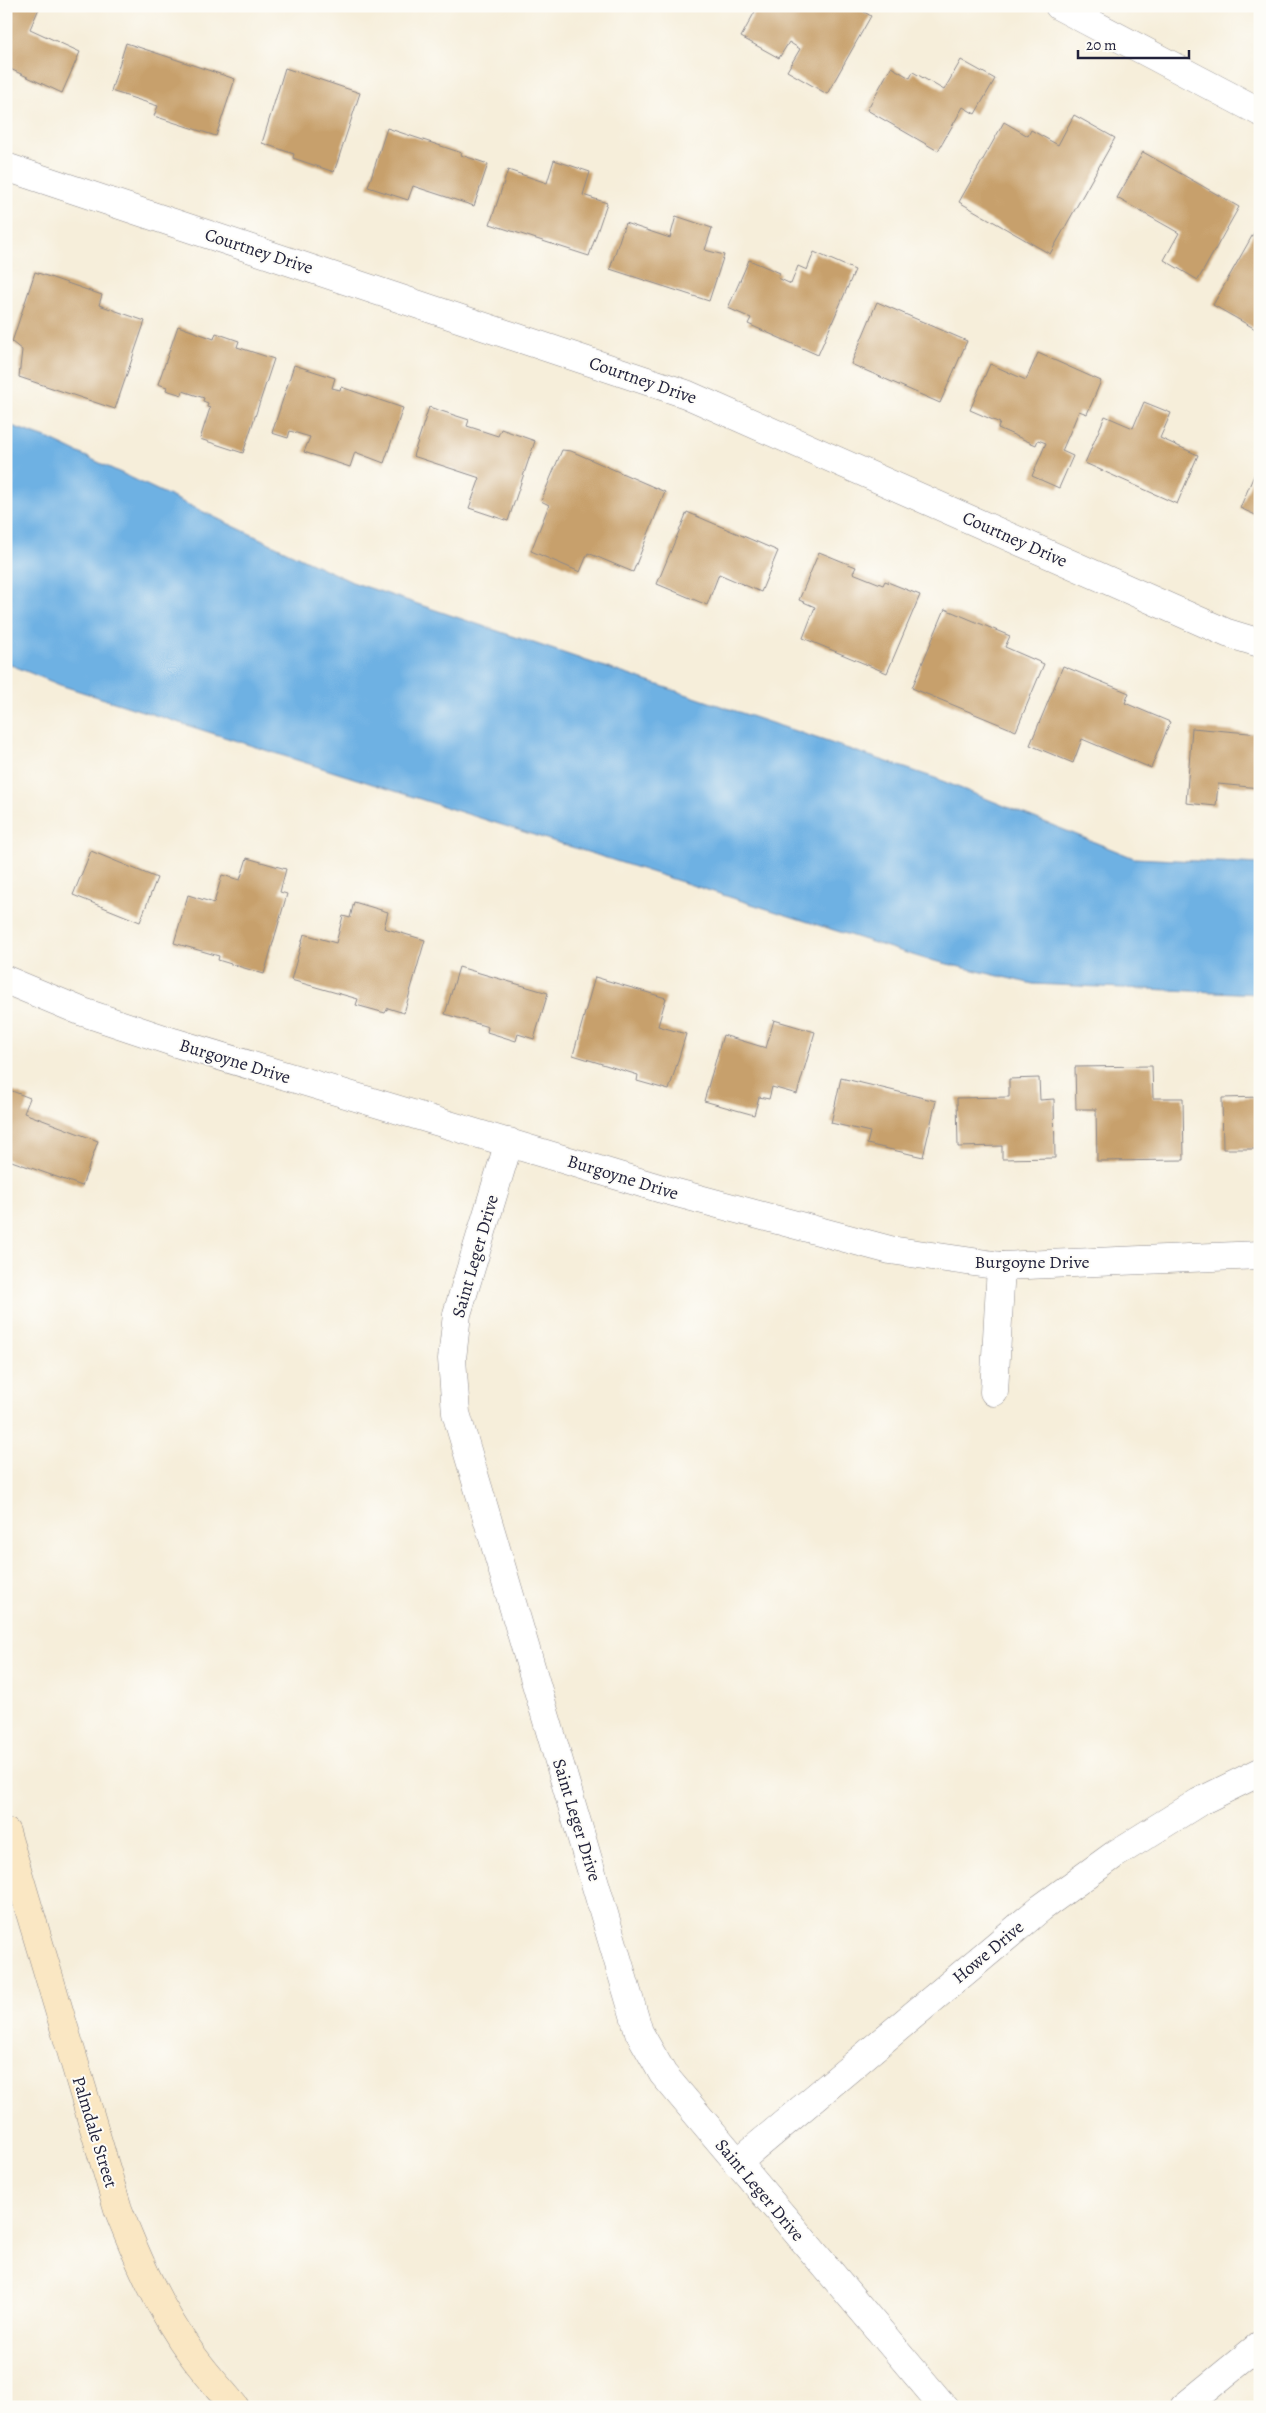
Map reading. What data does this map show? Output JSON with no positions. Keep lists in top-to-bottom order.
{
  "streets": {
    "street": [
      "Courtney Drive",
      "Burgoyne Drive",
      "Saint Leger Drive",
      "Howe Drive",
      "Palmdale Street"
    ]
  },
  "crossings": [
    ["Burgoyne Drive", "Saint Leger Drive"],
    ["Saint Leger Drive", "Howe Drive"]
  ],
  "scale_bar": "20 m"
}
